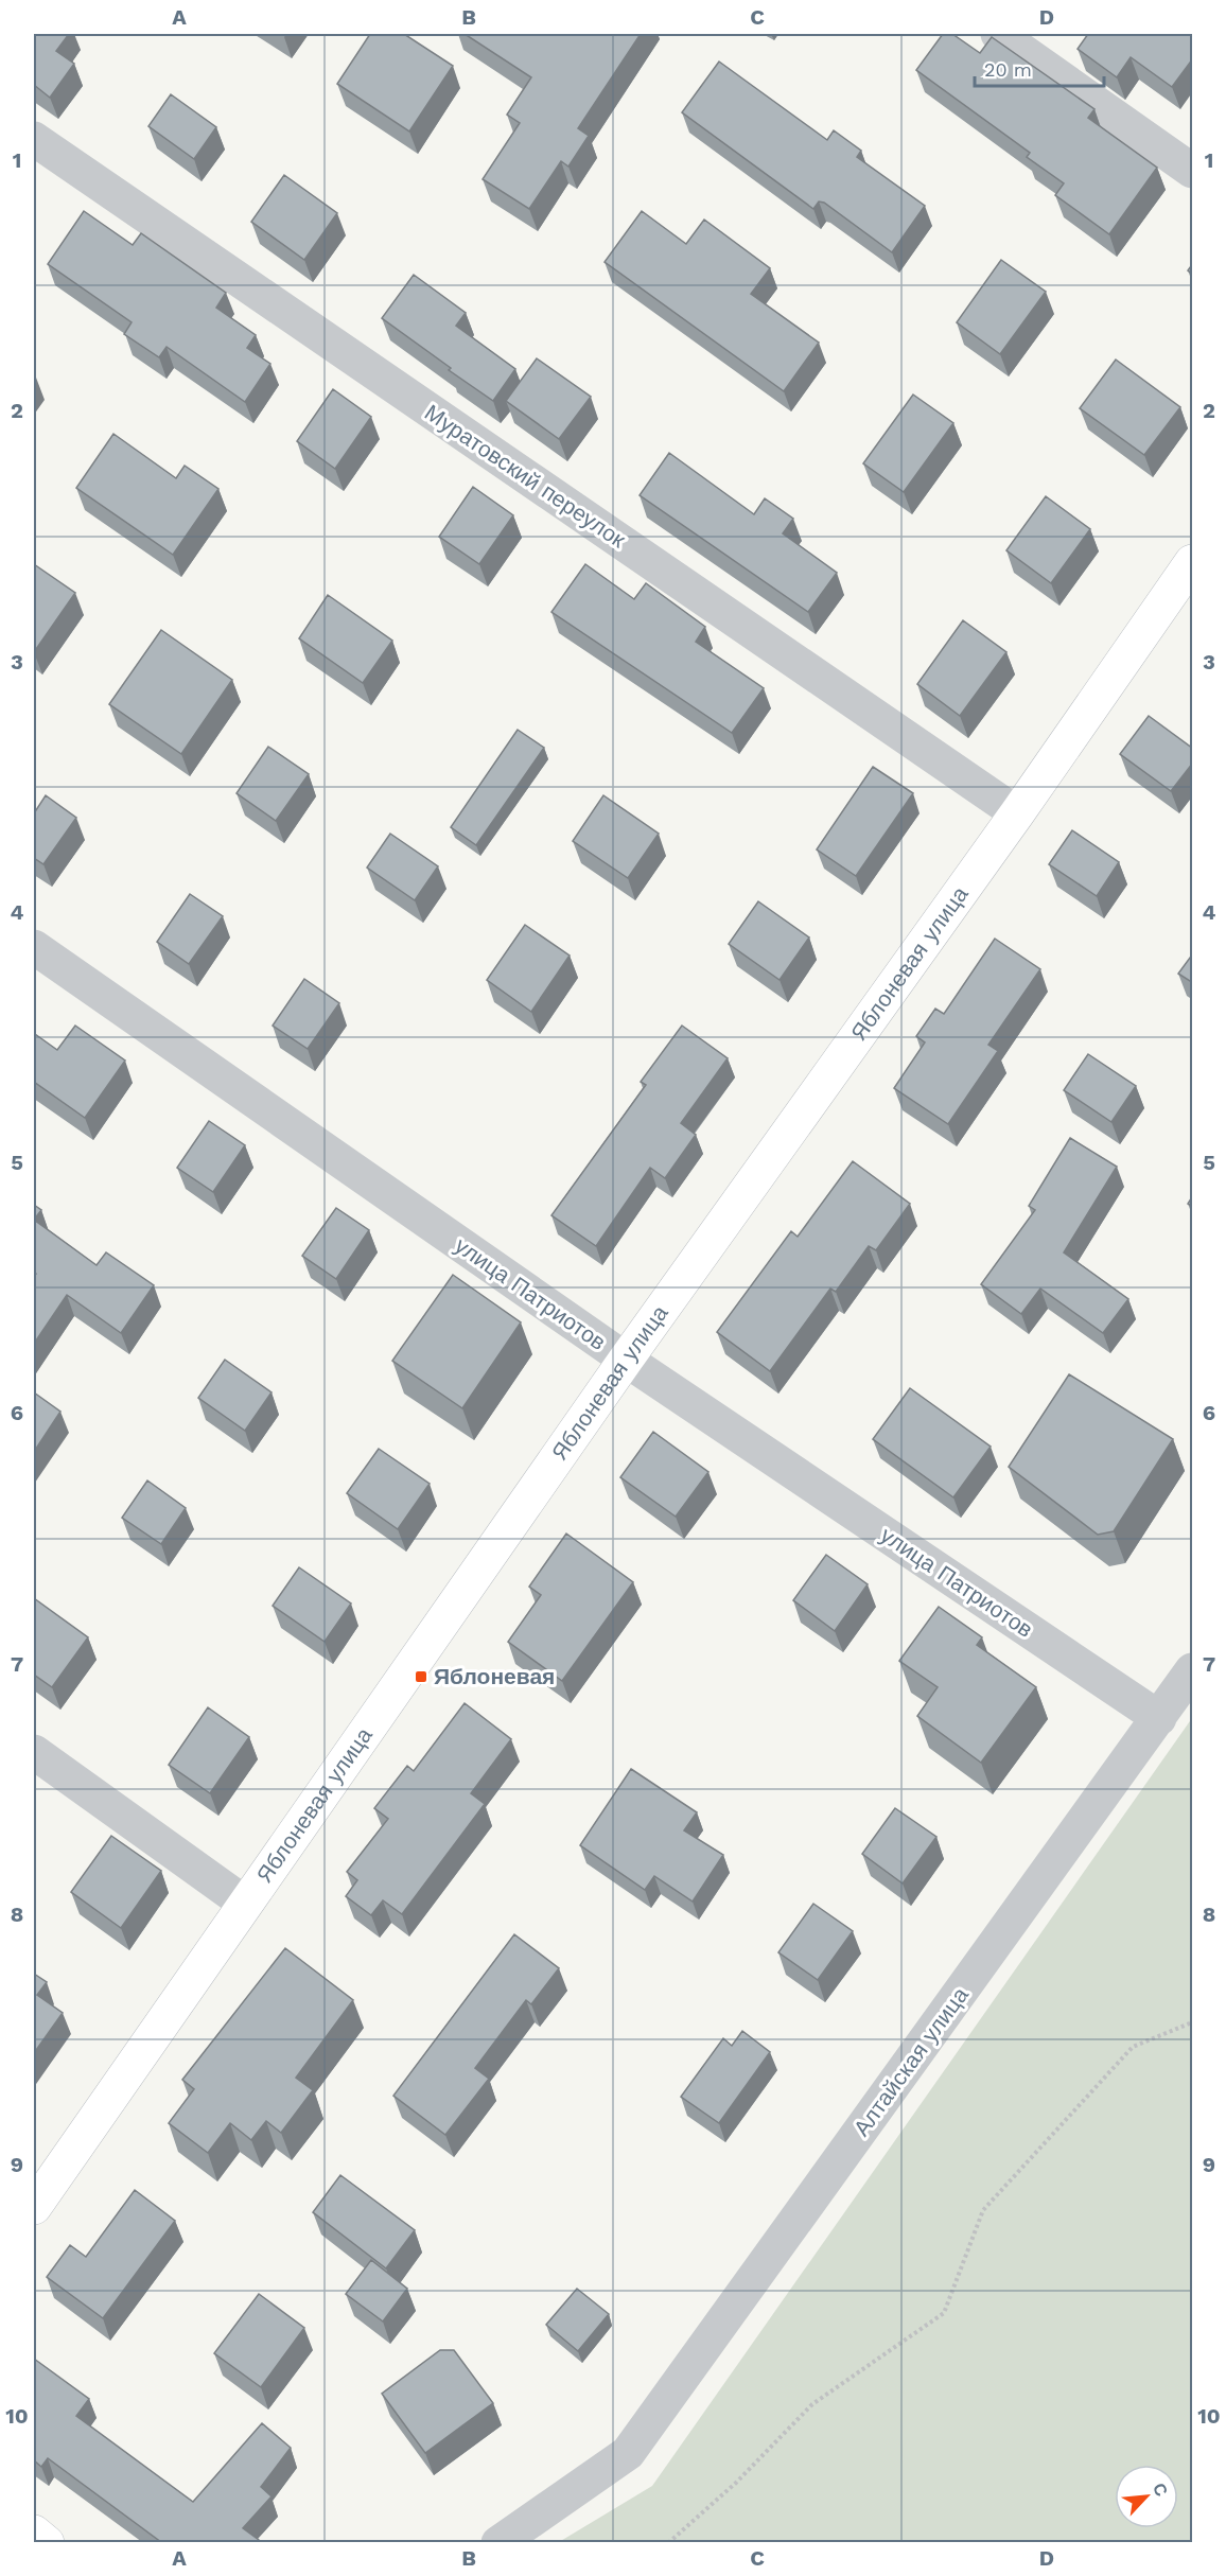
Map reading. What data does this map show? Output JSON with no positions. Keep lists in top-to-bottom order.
{
  "streets": {
    "street": [
      "Муратовский переулок",
      "Яблоневая улица",
      "улица Патриотов",
      "Алтайская улица"
    ]
  },
  "crossings": [
    ["Муратовский переулок", "Яблоневая улица"],
    ["Яблоневая улица", "улица Патриотов"],
    ["улица Патриотов", "Алтайская улица"]
  ],
  "places": {
    "transit": ["Яблоневая"]
  },
  "scale_bar": "20 m",
  "north": "top right",
  "grid": {
    "columns": [
      "A",
      "B",
      "C",
      "D"
    ],
    "rows": [
      "1",
      "2",
      "3",
      "4",
      "5",
      "6",
      "7",
      "8",
      "9",
      "10"
    ]
  }
}
